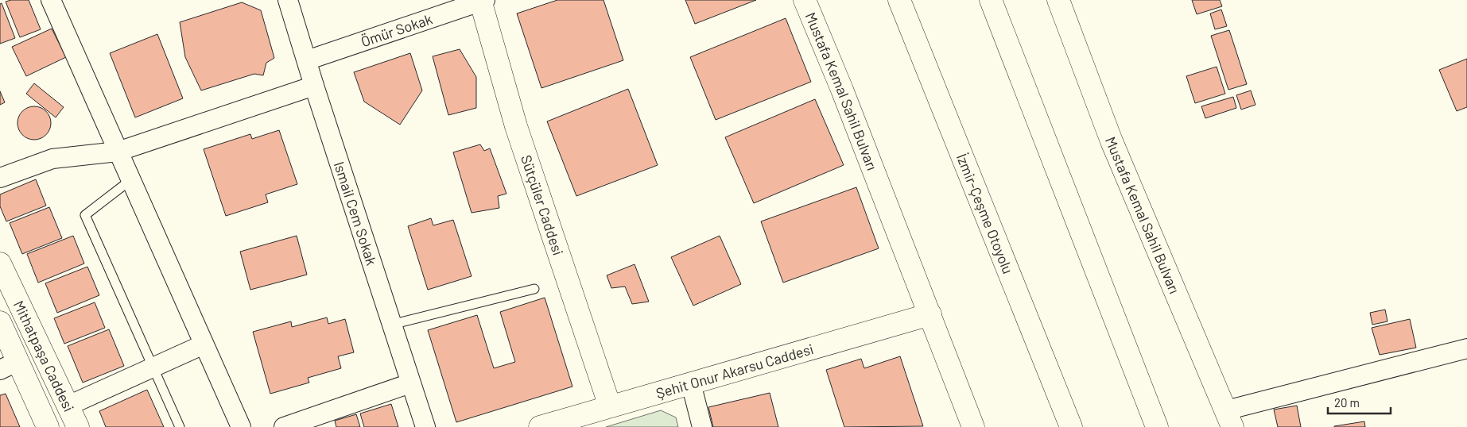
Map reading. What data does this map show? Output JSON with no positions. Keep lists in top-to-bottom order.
{
  "streets": {
    "main road": [
      "Mustafa Kemal Sahil Bulvarı",
      "Sütçüler Caddesi",
      "İzmir-Çeşme Otoyolu",
      "Mithatpaşa Caddesi",
      "Şehit Onur Akarsu Caddesi"
    ],
    "street": ["Ömür Sokak", "Ismail Cem Sokak"]
  },
  "crossings": [
    ["Ömür Sokak", "Sütçüler Caddesi"],
    ["Ömür Sokak", "Ismail Cem Sokak"],
    ["Mustafa Kemal Sahil Bulvarı", "Şehit Onur Akarsu Caddesi"],
    ["Sütçüler Caddesi", "Şehit Onur Akarsu Caddesi"]
  ],
  "scale_bar": "20 m"
}
